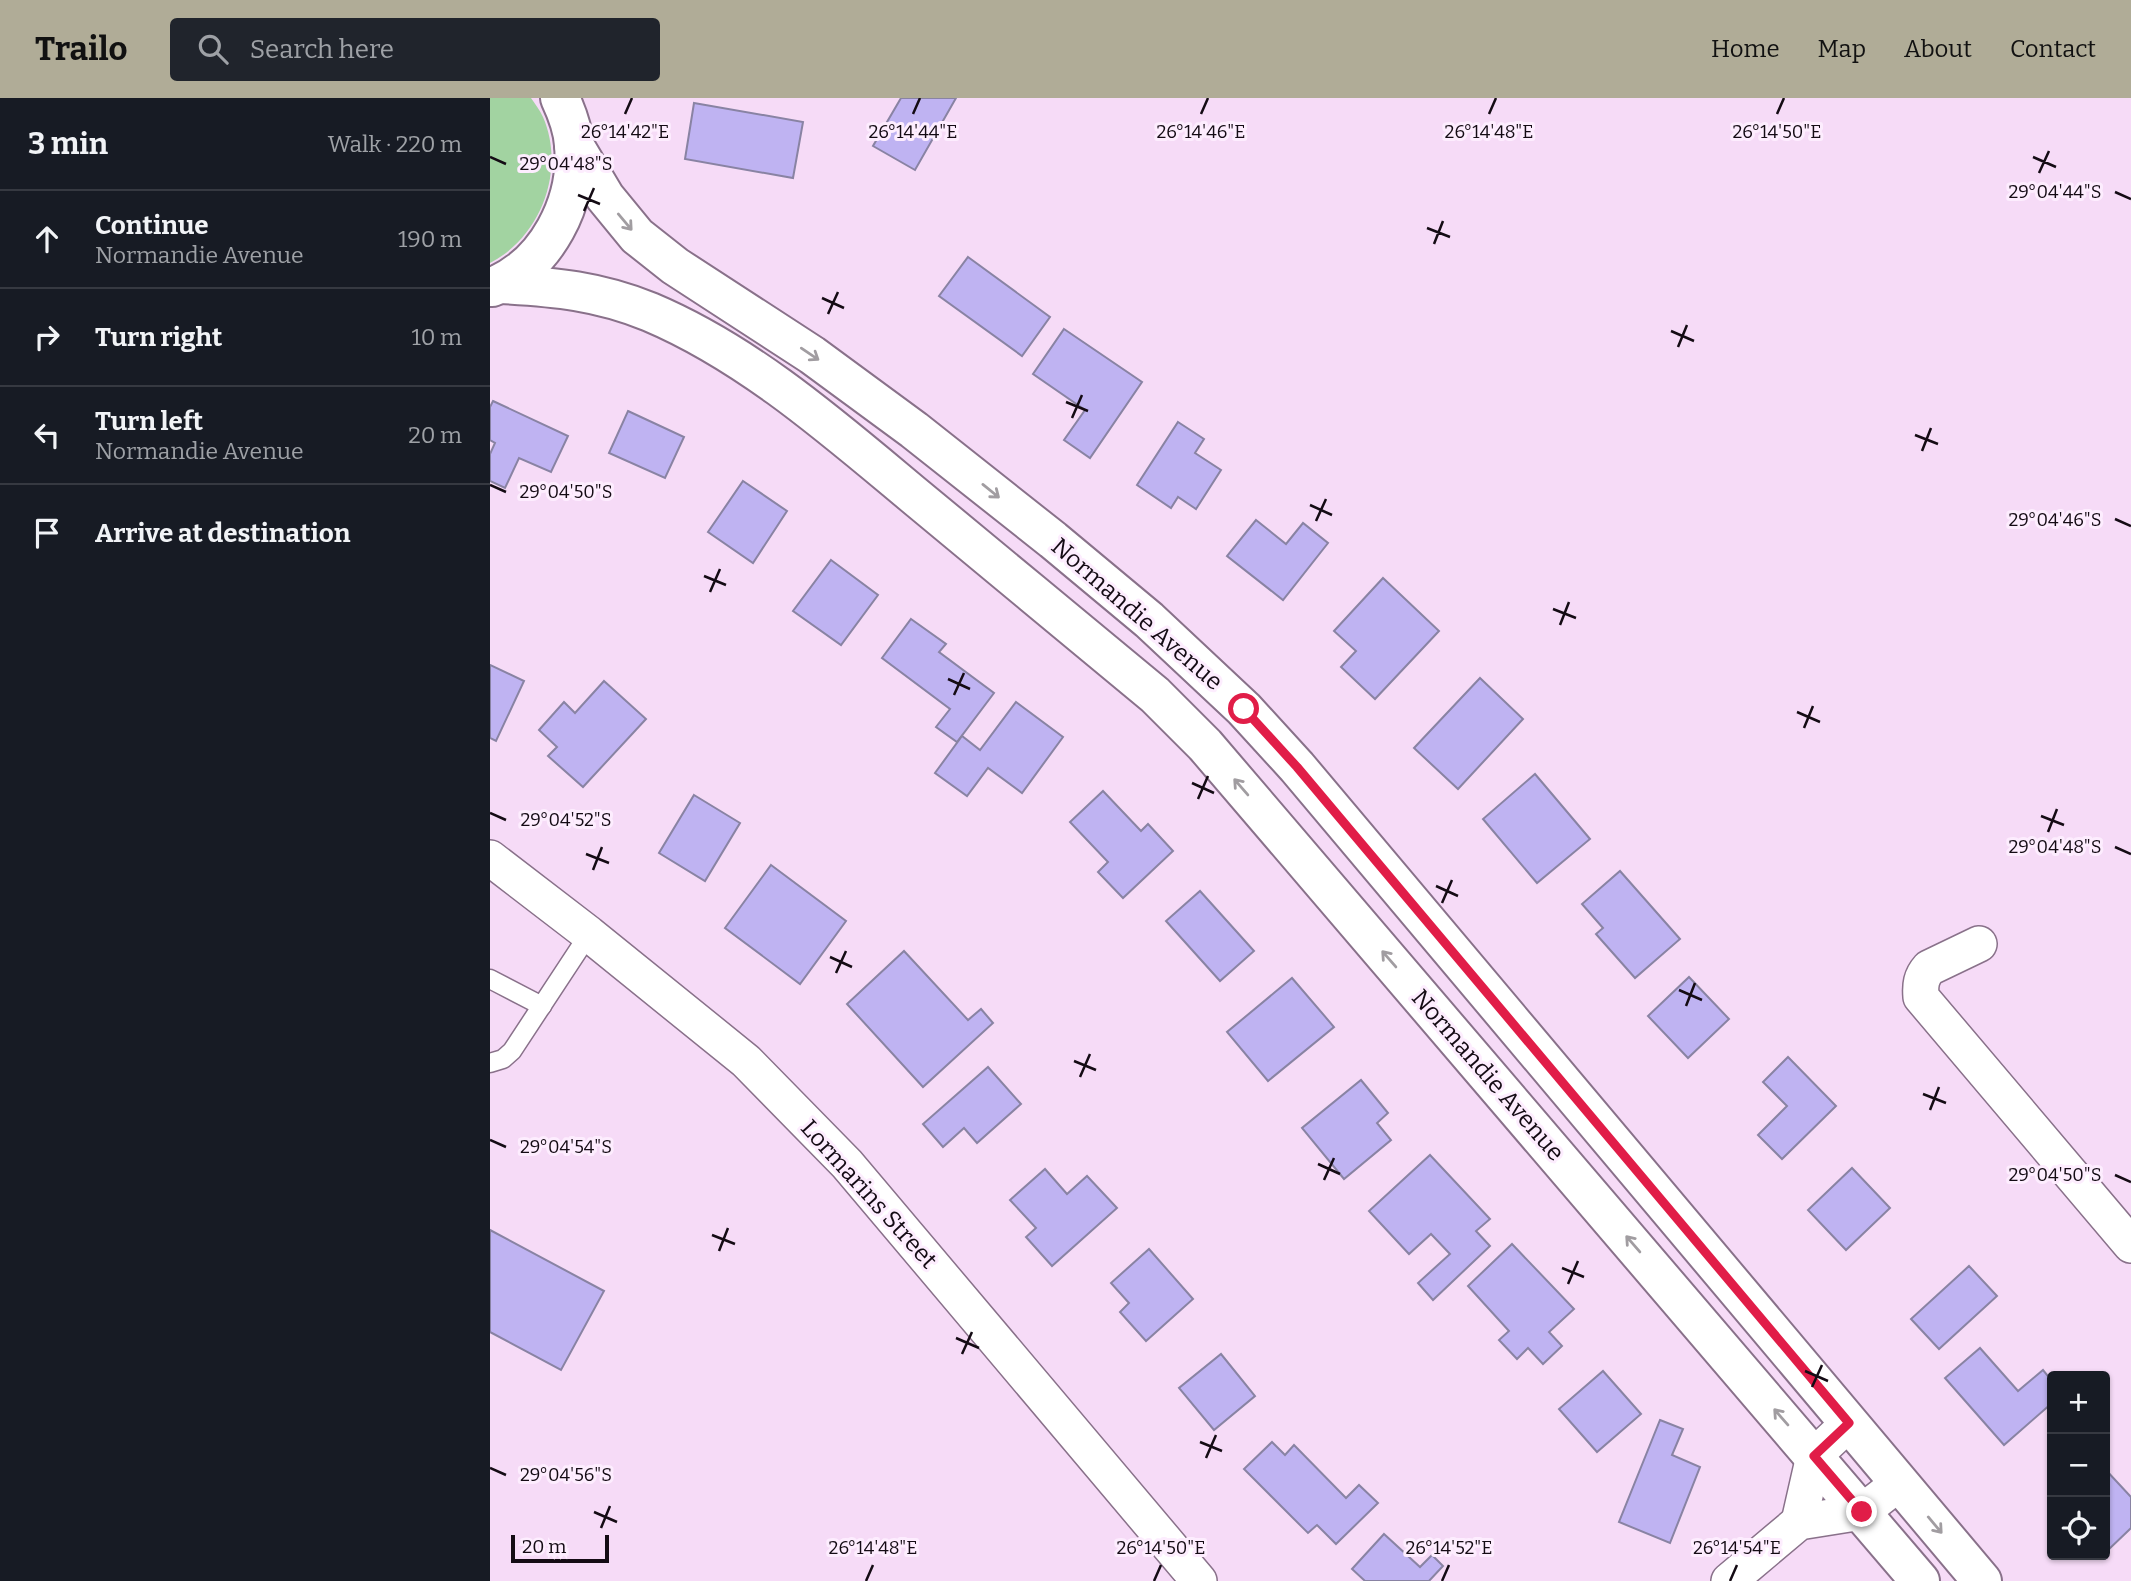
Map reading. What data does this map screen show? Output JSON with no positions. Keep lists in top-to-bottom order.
{
  "streets": {
    "street": ["Normandie Avenue", "Lormarins Street"]
  },
  "scale_bar": "20 m",
  "page": {
    "header": "Trailo",
    "search": "Search here",
    "nav": [
      "Home",
      "Map",
      "About",
      "Contact"
    ],
    "heading": ["3 min", "Walk · 220 m"],
    "list": [
      ["Continue", "Normandie Avenue", "190 m"],
      ["Turn right", "10 m"],
      ["Turn left", "Normandie Avenue", "20 m"],
      "Arrive at destination"
    ],
    "map_buttons": ["+", "−"],
    "scale": "20 m"
  },
  "coordinates": [
    "26°14'42\"E",
    "26°14'44\"E",
    "26°14'46\"E",
    "26°14'48\"E",
    "26°14'50\"E",
    "29°04'48\"S",
    "29°04'44\"S",
    "29°04'50\"S",
    "29°04'46\"S",
    "29°04'52\"S",
    "29°04'54\"S",
    "29°04'56\"S",
    "26°14'52\"E",
    "26°14'54\"E"
  ]
}
